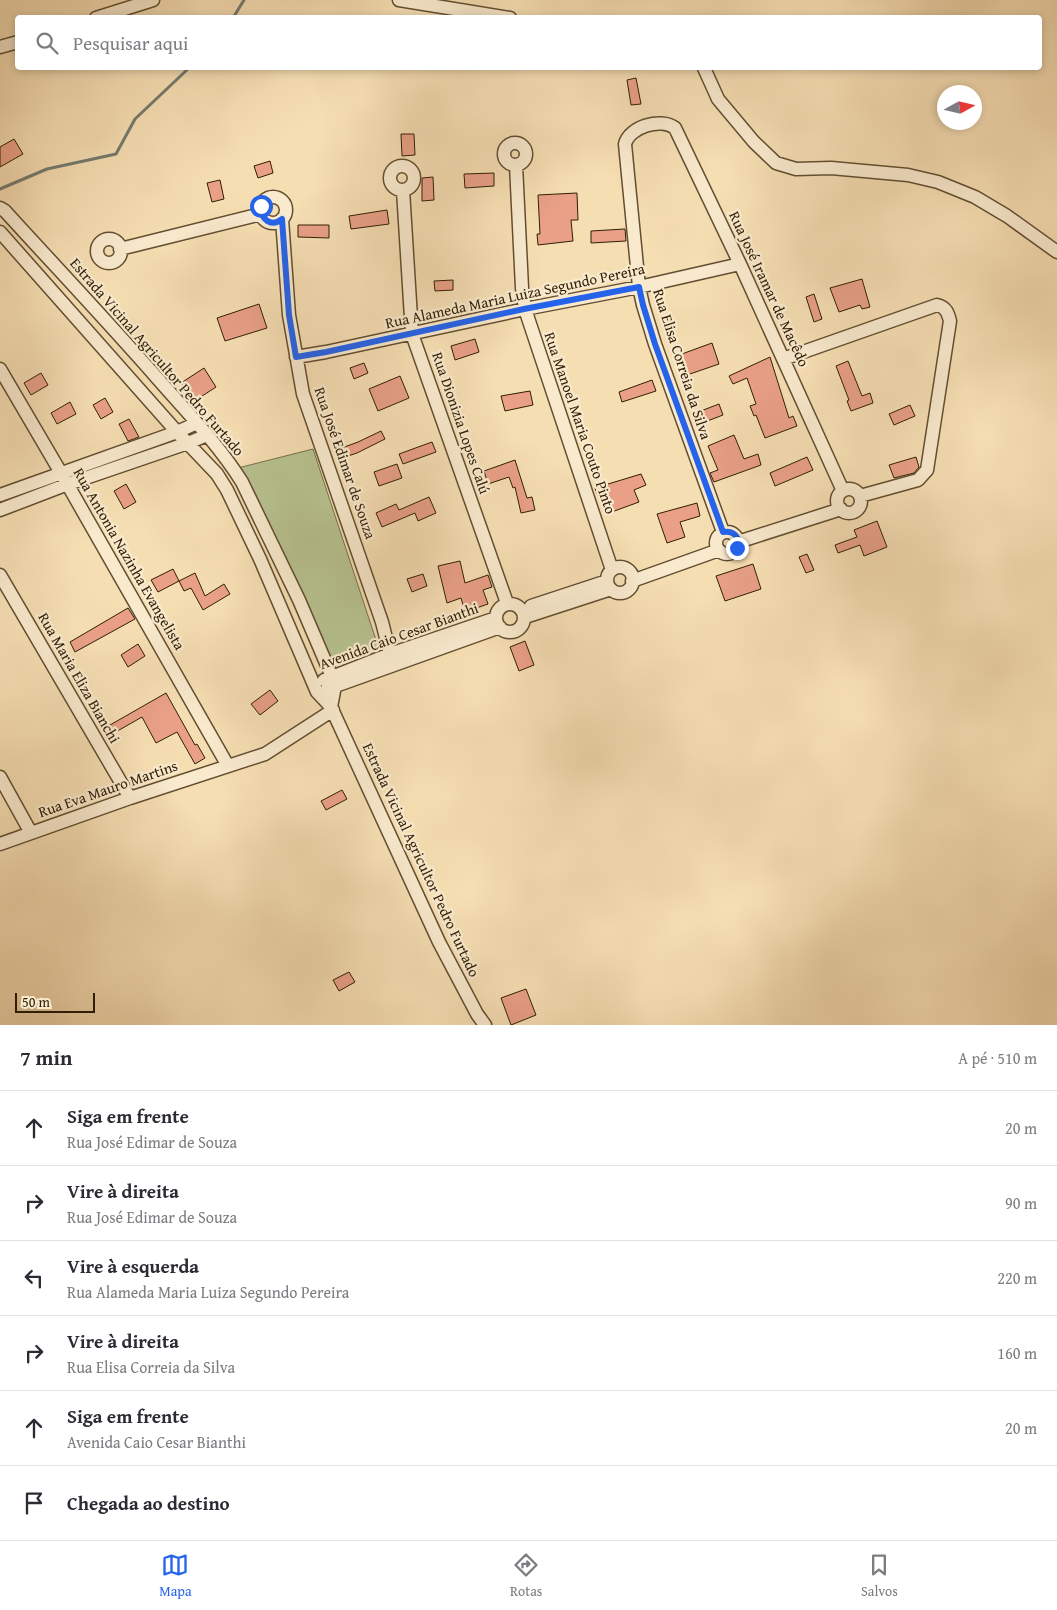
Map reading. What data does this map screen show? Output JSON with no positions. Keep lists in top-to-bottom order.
{
  "streets": {
    "street": [
      "Rua José Iramar de Macêdo",
      "Rua Alameda Maria Luiza Segundo Pereira",
      "Estrada Vicinal Agricultor Pedro Furtado",
      "Rua Elisa Correia da Silva",
      "Rua Dionizia Lopes Calú",
      "Rua Manoel Maria Couto Pinto",
      "Rua José Edimar de Souza",
      "Rua Antonia Nazinha Evangelista",
      "Avenida Caio Cesar Bianthi",
      "Rua Maria Eliza Bianchi",
      "Rua Eva Mauro Martins"
    ]
  },
  "crossings": [
    ["Rua José Iramar de Macêdo", "Rua Alameda Maria Luiza Segundo Pereira"],
    ["Rua José Iramar de Macêdo", "Rua Elisa Correia da Silva"],
    ["Rua José Iramar de Macêdo", "Avenida Caio Cesar Bianthi"],
    ["Rua Alameda Maria Luiza Segundo Pereira", "Rua Elisa Correia da Silva"],
    ["Rua Alameda Maria Luiza Segundo Pereira", "Rua Dionizia Lopes Calú"],
    ["Rua Alameda Maria Luiza Segundo Pereira", "Rua Manoel Maria Couto Pinto"],
    ["Rua Alameda Maria Luiza Segundo Pereira", "Rua José Edimar de Souza"],
    ["Estrada Vicinal Agricultor Pedro Furtado", "Avenida Caio Cesar Bianthi"],
    ["Estrada Vicinal Agricultor Pedro Furtado", "Rua Eva Mauro Martins"],
    ["Rua Elisa Correia da Silva", "Avenida Caio Cesar Bianthi"],
    ["Rua Dionizia Lopes Calú", "Avenida Caio Cesar Bianthi"],
    ["Rua Manoel Maria Couto Pinto", "Avenida Caio Cesar Bianthi"],
    ["Rua José Edimar de Souza", "Avenida Caio Cesar Bianthi"],
    ["Rua Antonia Nazinha Evangelista", "Rua Eva Mauro Martins"],
    ["Rua Maria Eliza Bianchi", "Rua Eva Mauro Martins"]
  ],
  "scale_bar": "50 m",
  "north": "right",
  "page": {
    "search": "Pesquisar aqui",
    "scale": "50 m",
    "heading": ["7 min", "A pé · 510 m"],
    "list": [
      ["Siga em frente", "Rua José Edimar de Souza", "20 m"],
      ["Vire à direita", "Rua José Edimar de Souza", "90 m"],
      ["Vire à esquerda", "Rua Alameda Maria Luiza Segundo Pereira", "220 m"],
      ["Vire à direita", "Rua Elisa Correia da Silva", "160 m"],
      ["Siga em frente", "Avenida Caio Cesar Bianthi", "20 m"],
      "Chegada ao destino"
    ],
    "nav": ["Mapa", "Rotas", "Salvos"]
  }
}
